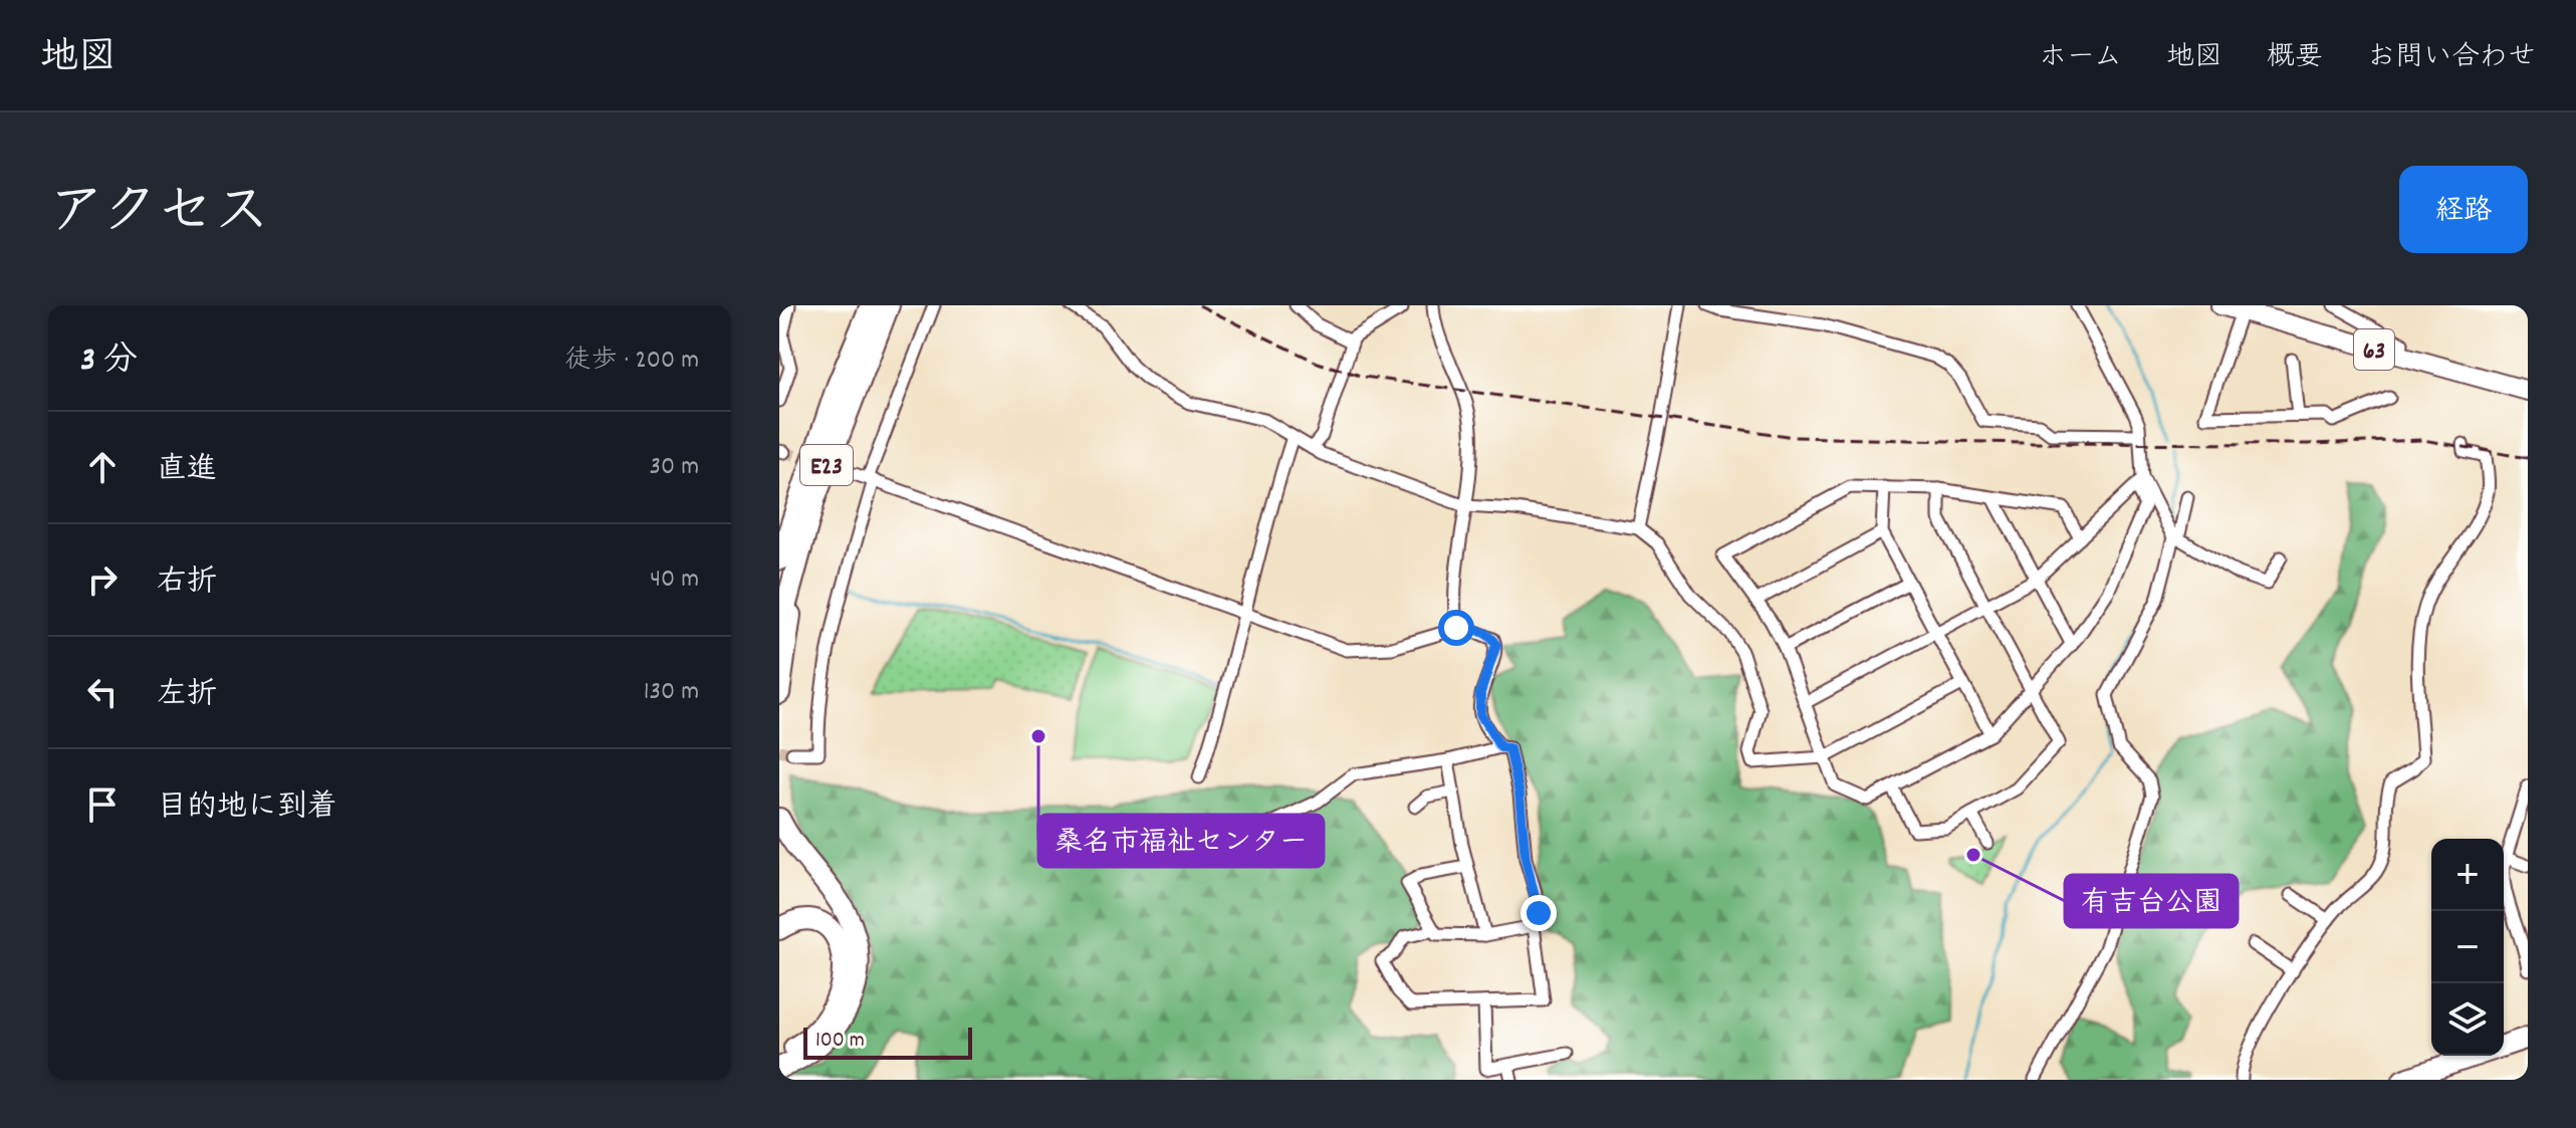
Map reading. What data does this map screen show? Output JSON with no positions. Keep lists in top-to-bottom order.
{
  "streets": {
    "highway": ["E23"],
    "main road": ["63"]
  },
  "places": ["桑名市福祉センター", "有吉台公園"],
  "scale_bar": "100 m",
  "page": {
    "header": "地図",
    "nav": [
      "ホーム",
      "地図",
      "概要",
      "お問い合わせ"
    ],
    "title": "アクセス",
    "buttons": "経路",
    "heading": ["3 分", "徒歩 · 200 m"],
    "list": [
      ["直進", "30 m"],
      ["右折", "40 m"],
      ["左折", "130 m"],
      "目的地に到着"
    ],
    "map_buttons": ["+", "−"],
    "scale": "100 m"
  }
}
